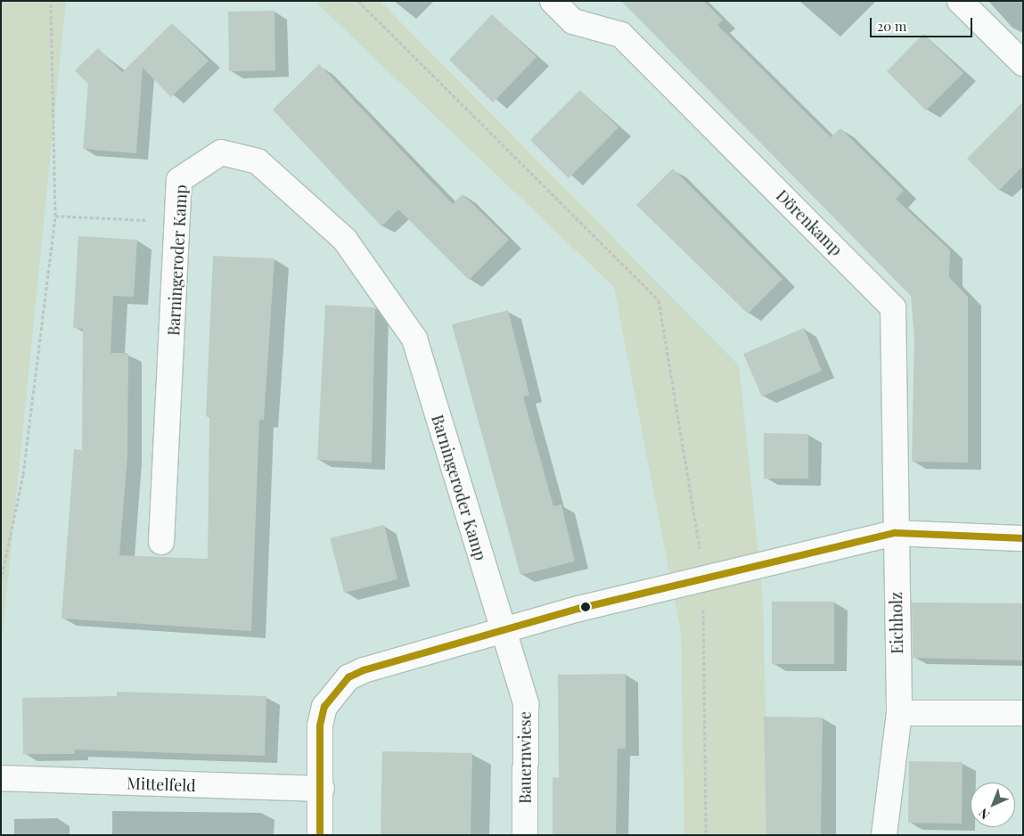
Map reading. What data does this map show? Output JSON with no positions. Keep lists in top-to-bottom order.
{
  "streets": {
    "street": [
      "Dörenkamp",
      "Barningeroder Kamp",
      "Eichholz",
      "Bauernwiese",
      "Mittelfeld"
    ]
  },
  "crossings": [
    ["Dörenkamp", "Eichholz"],
    ["Barningeroder Kamp", "Bauernwiese"]
  ],
  "scale_bar": "20 m",
  "north": "bottom left"
}
